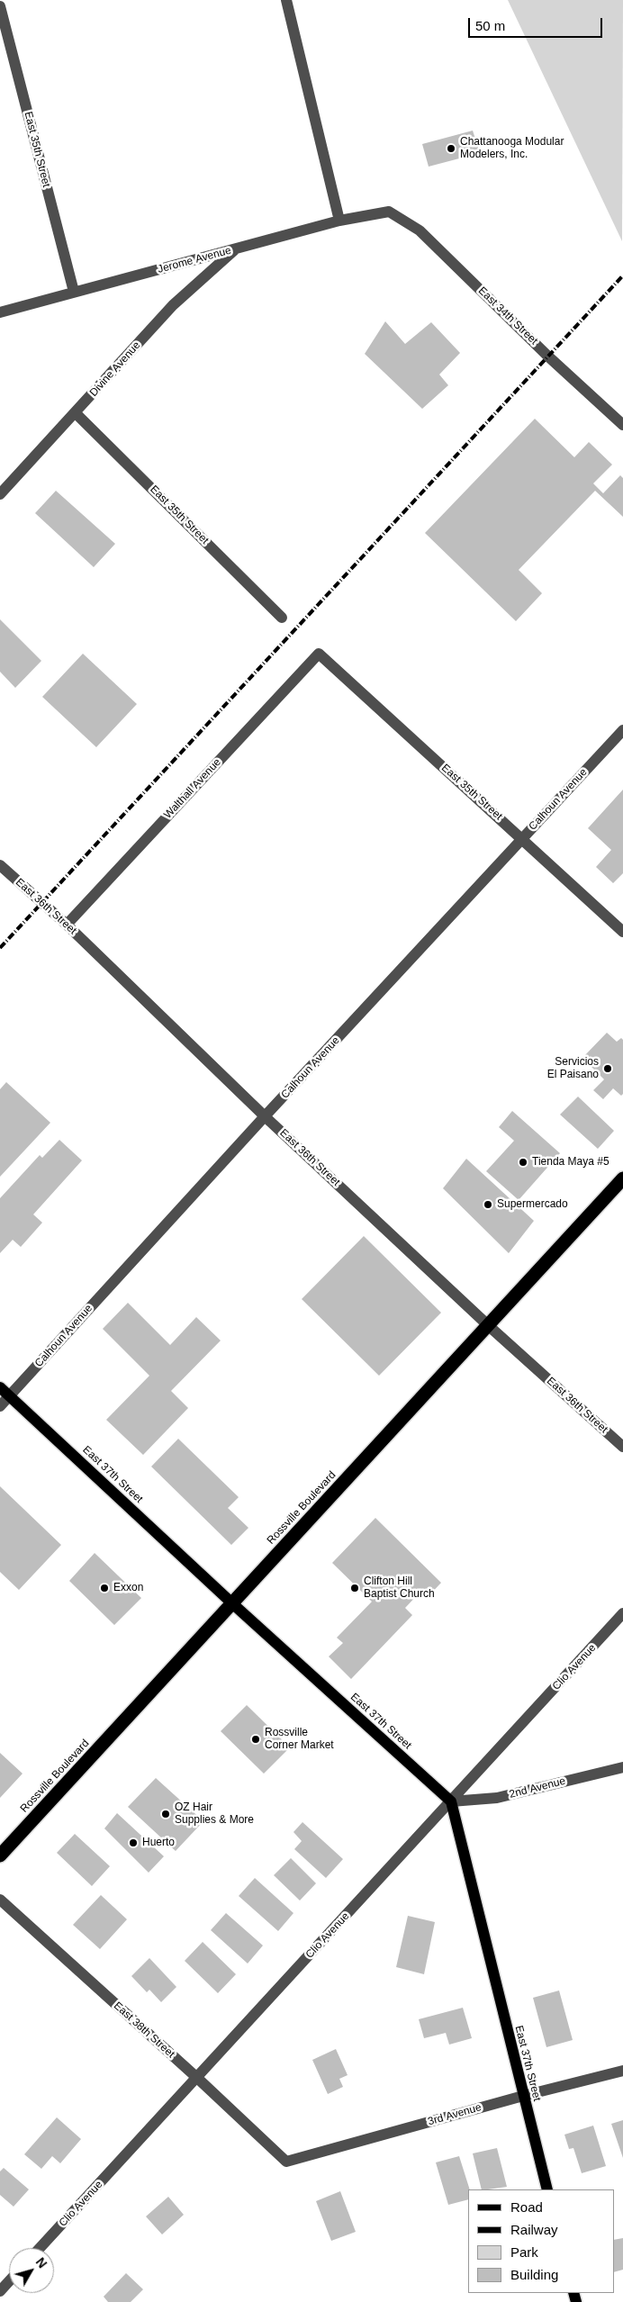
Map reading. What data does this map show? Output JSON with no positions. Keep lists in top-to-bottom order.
{
  "streets": {
    "highway": ["Rossville Boulevard"],
    "main road": ["East 37th Street"],
    "street": [
      "East 35th Street",
      "Jerome Avenue",
      "East 34th Street",
      "Divine Avenue",
      "Walthall Avenue",
      "Calhoun Avenue",
      "East 36th Street",
      "Clio Avenue",
      "2nd Avenue",
      "East 38th Street",
      "3rd Avenue"
    ]
  },
  "crossings": [
    ["East 35th Street", "Jerome Avenue"],
    ["East 35th Street", "Divine Avenue"],
    ["East 35th Street", "Walthall Avenue"],
    ["East 35th Street", "Calhoun Avenue"],
    ["Jerome Avenue", "East 34th Street"],
    ["Jerome Avenue", "Divine Avenue"],
    ["Walthall Avenue", "East 36th Street"],
    ["Calhoun Avenue", "East 36th Street"],
    ["Calhoun Avenue", "East 37th Street"],
    ["East 36th Street", "Rossville Boulevard"],
    ["East 37th Street", "Rossville Boulevard"],
    ["East 37th Street", "Clio Avenue"],
    ["East 37th Street", "2nd Avenue"],
    ["East 37th Street", "3rd Avenue"],
    ["Clio Avenue", "2nd Avenue"],
    ["Clio Avenue", "East 38th Street"],
    ["East 38th Street", "3rd Avenue"]
  ],
  "places": [
    "Chattanooga Modular Modelers, Inc.",
    "Servicios El Paisano",
    "Tienda Maya #5",
    "Supermercado",
    "Exxon",
    "Clifton Hill Baptist Church",
    "Rossville Corner Market",
    "OZ Hair Supplies & More",
    "Huerto"
  ],
  "legend": [
    "Road",
    "Railway",
    "Park",
    "Building"
  ],
  "scale_bar": "50 m",
  "north": "top right"
}
